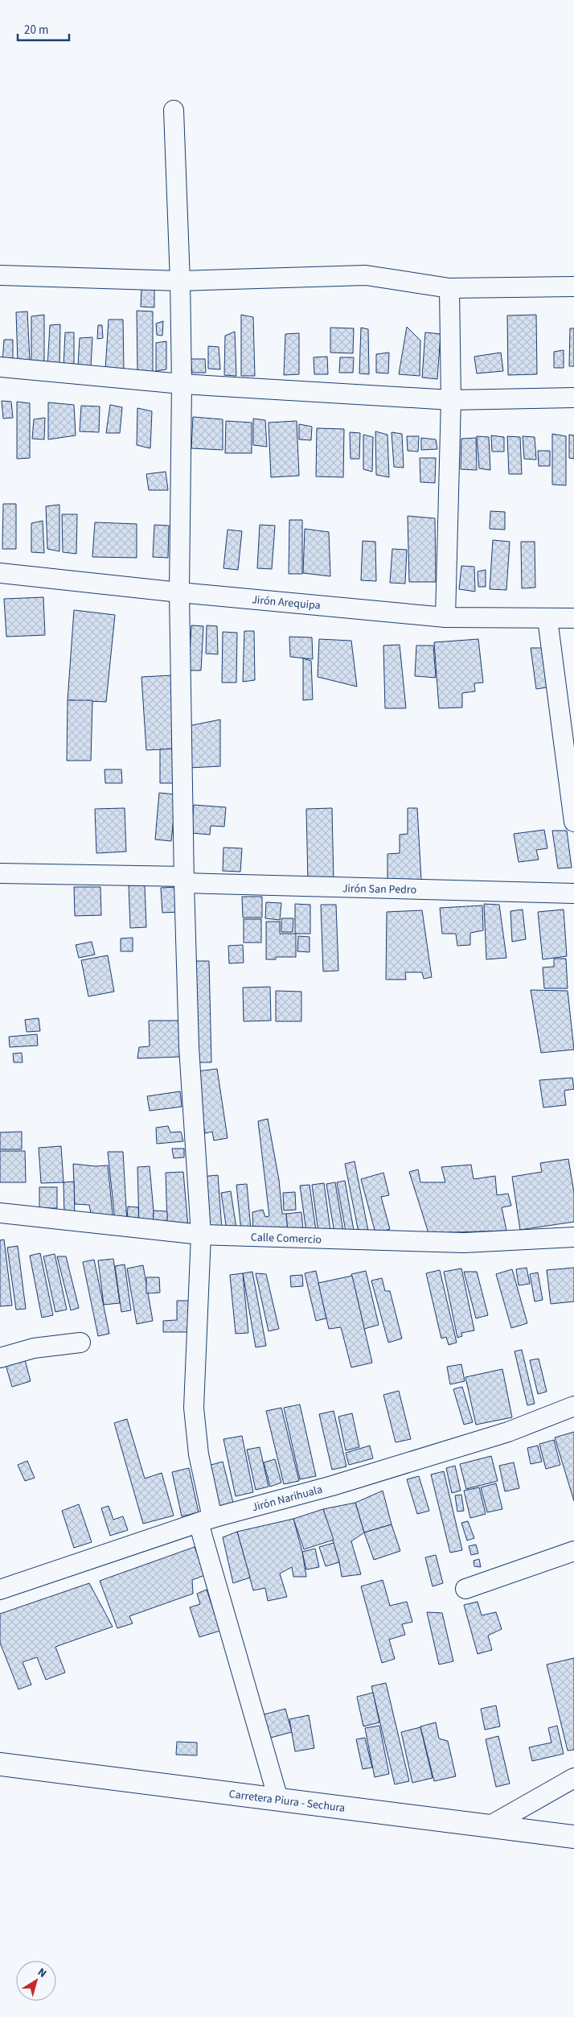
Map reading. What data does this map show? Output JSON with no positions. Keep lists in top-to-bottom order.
{
  "streets": {
    "main road": ["Carretera Piura - Sechura"],
    "street": [
      "Jirón Arequipa",
      "Jirón San Pedro",
      "Calle Comercio",
      "Jirón Narihuala"
    ]
  },
  "scale_bar": "20 m",
  "north": "top right"
}
